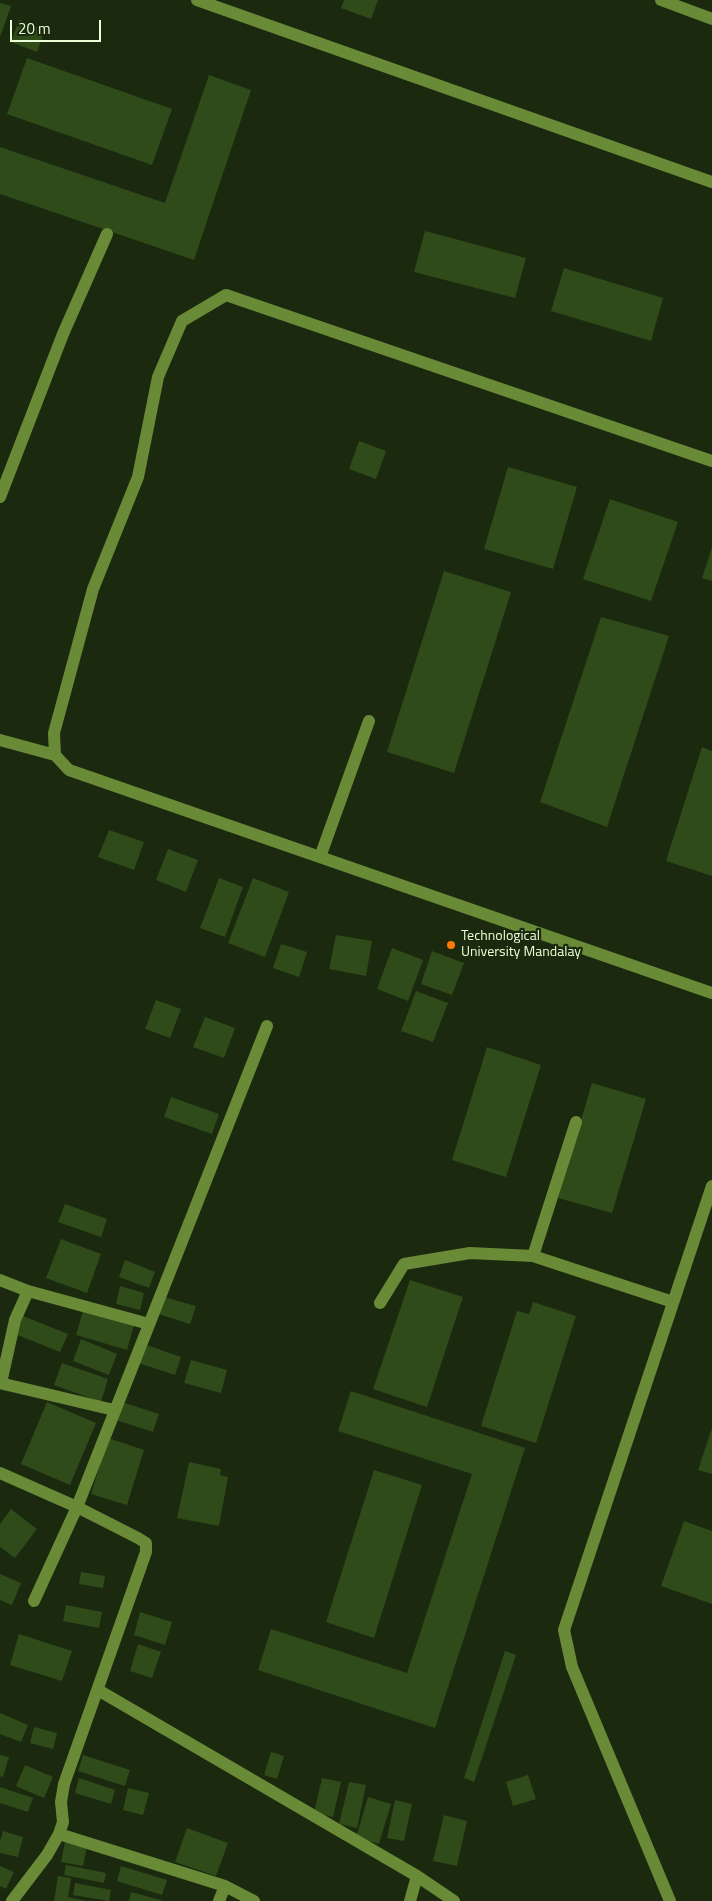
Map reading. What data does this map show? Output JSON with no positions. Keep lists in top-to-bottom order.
{
  "places": ["Technological University Mandalay"],
  "scale_bar": "20 m"
}
